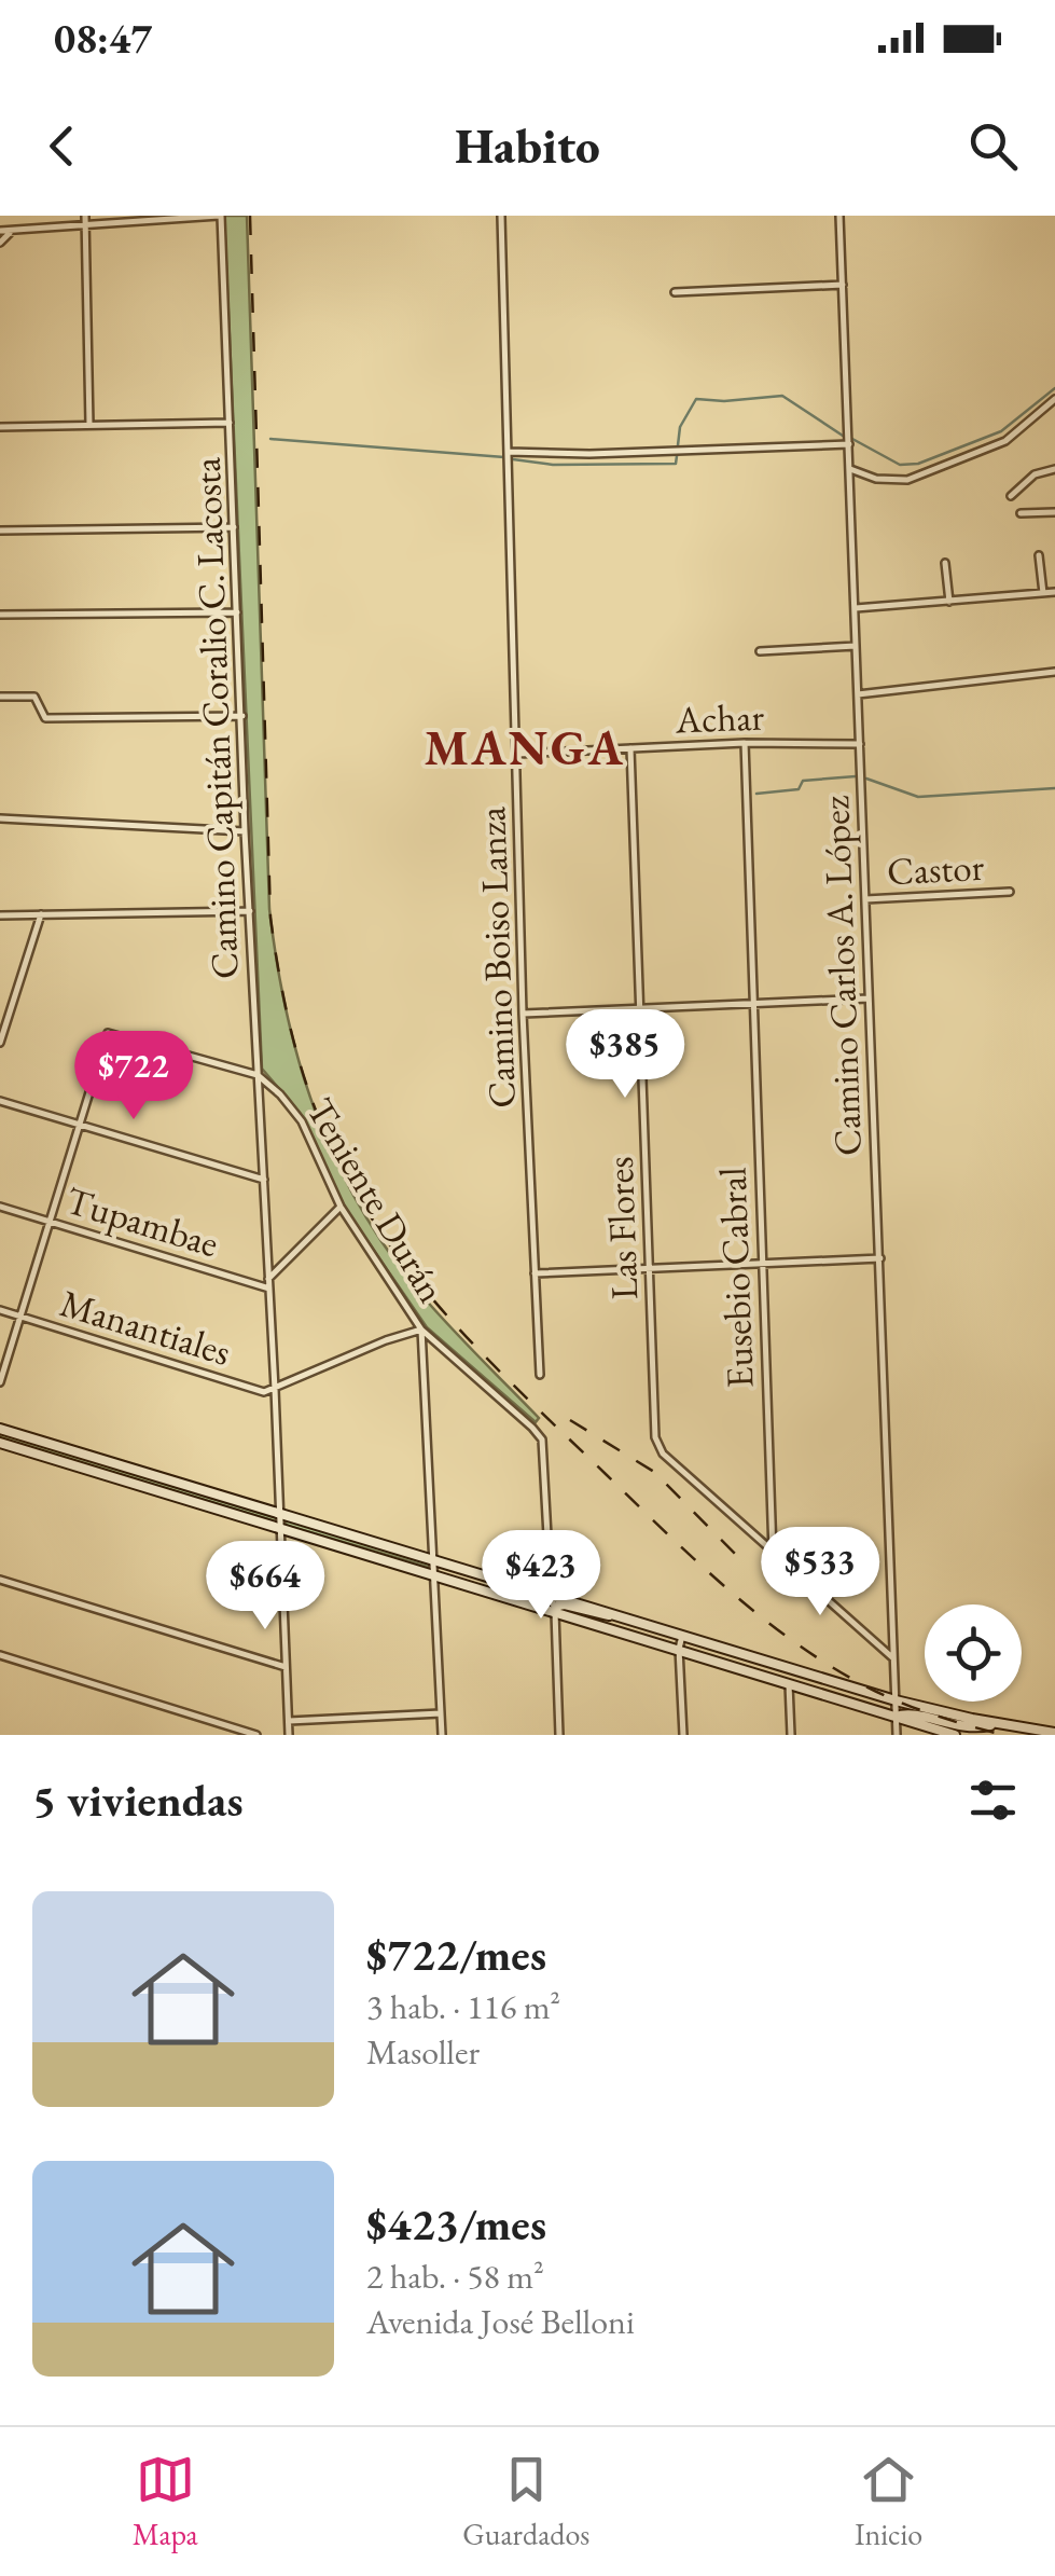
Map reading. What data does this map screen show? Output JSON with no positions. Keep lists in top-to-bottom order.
{
  "streets": {
    "street": [
      "Camino Capitán Coralio C. Lacosta",
      "Achar",
      "Castor",
      "Camino Boiso Lanza",
      "Camino Carlos A. López",
      "Teniente Durán",
      "Tupambae",
      "Las Flores",
      "Eusebio Cabral",
      "Manantiales"
    ]
  },
  "crossings": [
    ["Camino Capitán Coralio C. Lacosta", "Teniente Durán"],
    ["Camino Capitán Coralio C. Lacosta", "Tupambae"],
    ["Camino Capitán Coralio C. Lacosta", "Manantiales"],
    ["Achar", "Camino Boiso Lanza"],
    ["Achar", "Camino Carlos A. López"],
    ["Achar", "Las Flores"],
    ["Achar", "Eusebio Cabral"],
    ["Castor", "Camino Carlos A. López"],
    ["Las Flores", "Eusebio Cabral"]
  ],
  "districts": ["MANGA"],
  "page": {
    "status": "08:47",
    "header": "Habito",
    "price": [
      "$385",
      "$722",
      "$533",
      "$423",
      "$664"
    ],
    "heading": "5 viviendas",
    "list": [
      {
        "name": "$722/mes",
        "note": "3 hab. · 116 m² · Masoller"
      },
      {
        "name": "$423/mes",
        "note": "2 hab. · 58 m² · Avenida José Belloni"
      }
    ],
    "tabs": ["Mapa", "Guardados", "Inicio"]
  }
}
